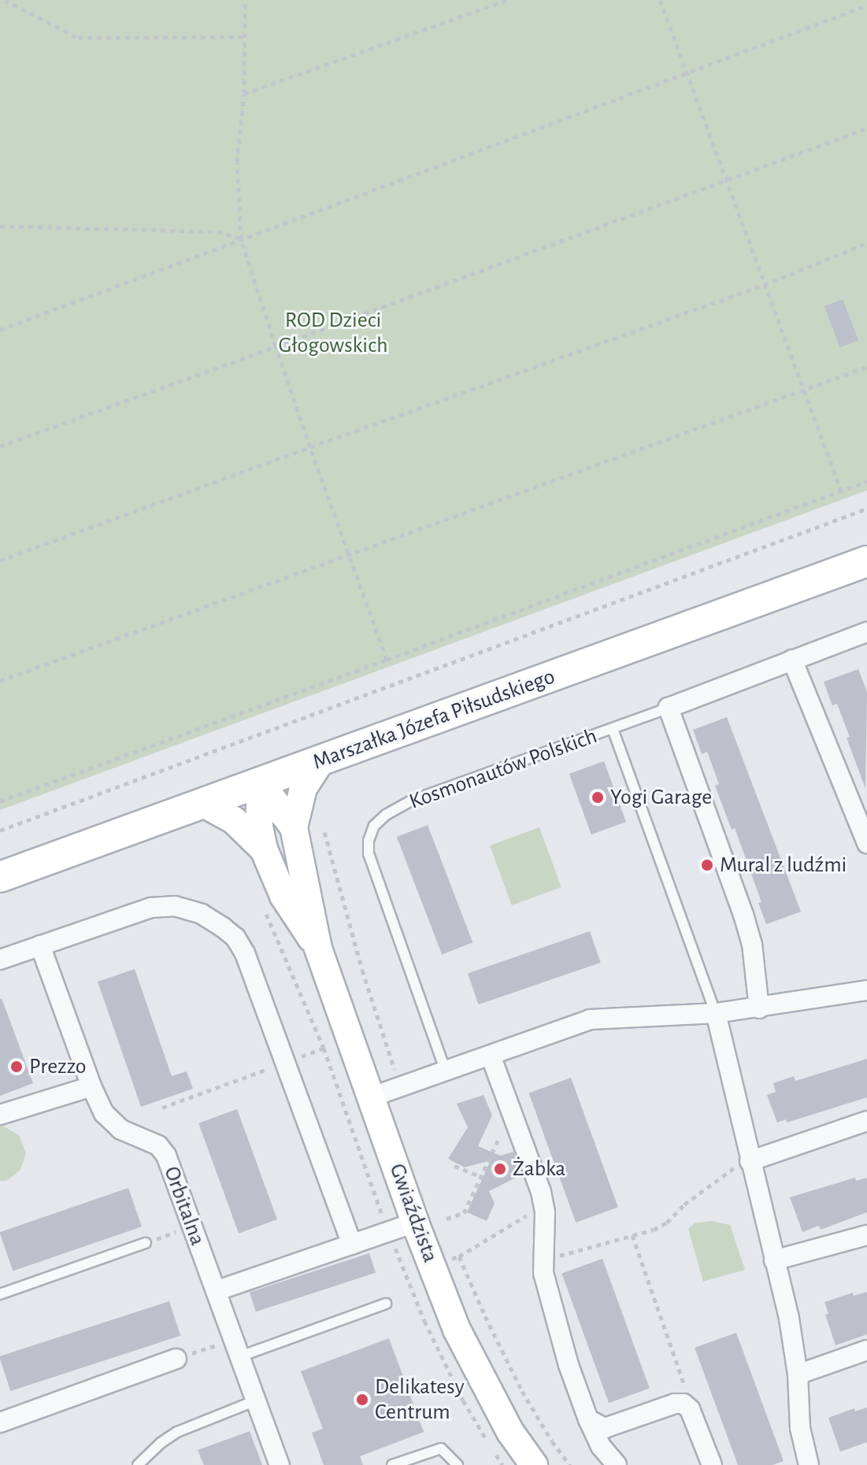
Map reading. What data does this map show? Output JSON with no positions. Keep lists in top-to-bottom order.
{
  "streets": {
    "main road": ["Marszałka Józefa Piłsudskiego"],
    "street": ["Kosmonautów Polskich", "Orbitalna", "Gwiaździsta"]
  },
  "crossings": [
    ["Marszałka Józefa Piłsudskiego", "Gwiaździsta"]
  ],
  "parks": ["ROD Dzieci Głogowskich"],
  "places": [
    "Yogi Garage",
    "Mural z ludźmi",
    "Prezzo",
    "Żabka",
    "Delikatesy Centrum"
  ]
}
